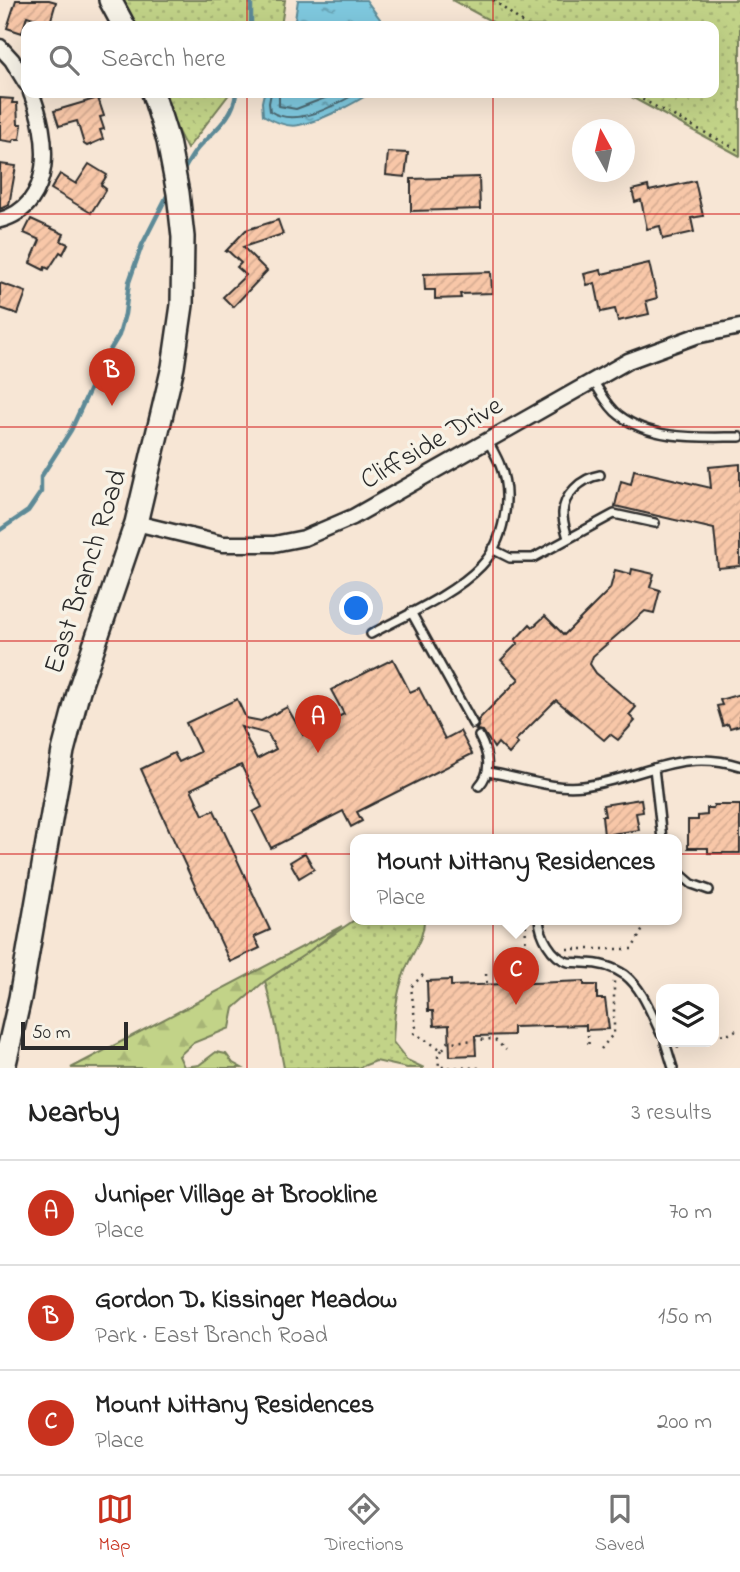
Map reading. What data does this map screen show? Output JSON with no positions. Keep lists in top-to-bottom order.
{
  "streets": {
    "main road": ["East Branch Road"],
    "street": ["Cliffside Drive"]
  },
  "crossings": [
    ["Cliffside Drive", "East Branch Road"]
  ],
  "scale_bar": "50 m",
  "north": "top",
  "page": {
    "search": "Search here",
    "pins": ["B", "A", "C"],
    "popup": ["Mount Nittany Residences", "Place"],
    "scale": "50 m",
    "heading": ["Nearby", "3 results"],
    "list": [
      {
        "mark": "A",
        "name": "Juniper Village at Brookline",
        "note": "Place",
        "value": "70 m"
      },
      {
        "mark": "B",
        "name": "Gordon D. Kissinger Meadow",
        "note": "Park · East Branch Road",
        "value": "150 m"
      },
      {
        "mark": "C",
        "name": "Mount Nittany Residences",
        "note": "Place",
        "value": "200 m"
      }
    ],
    "nav": ["Map", "Directions", "Saved"]
  }
}
